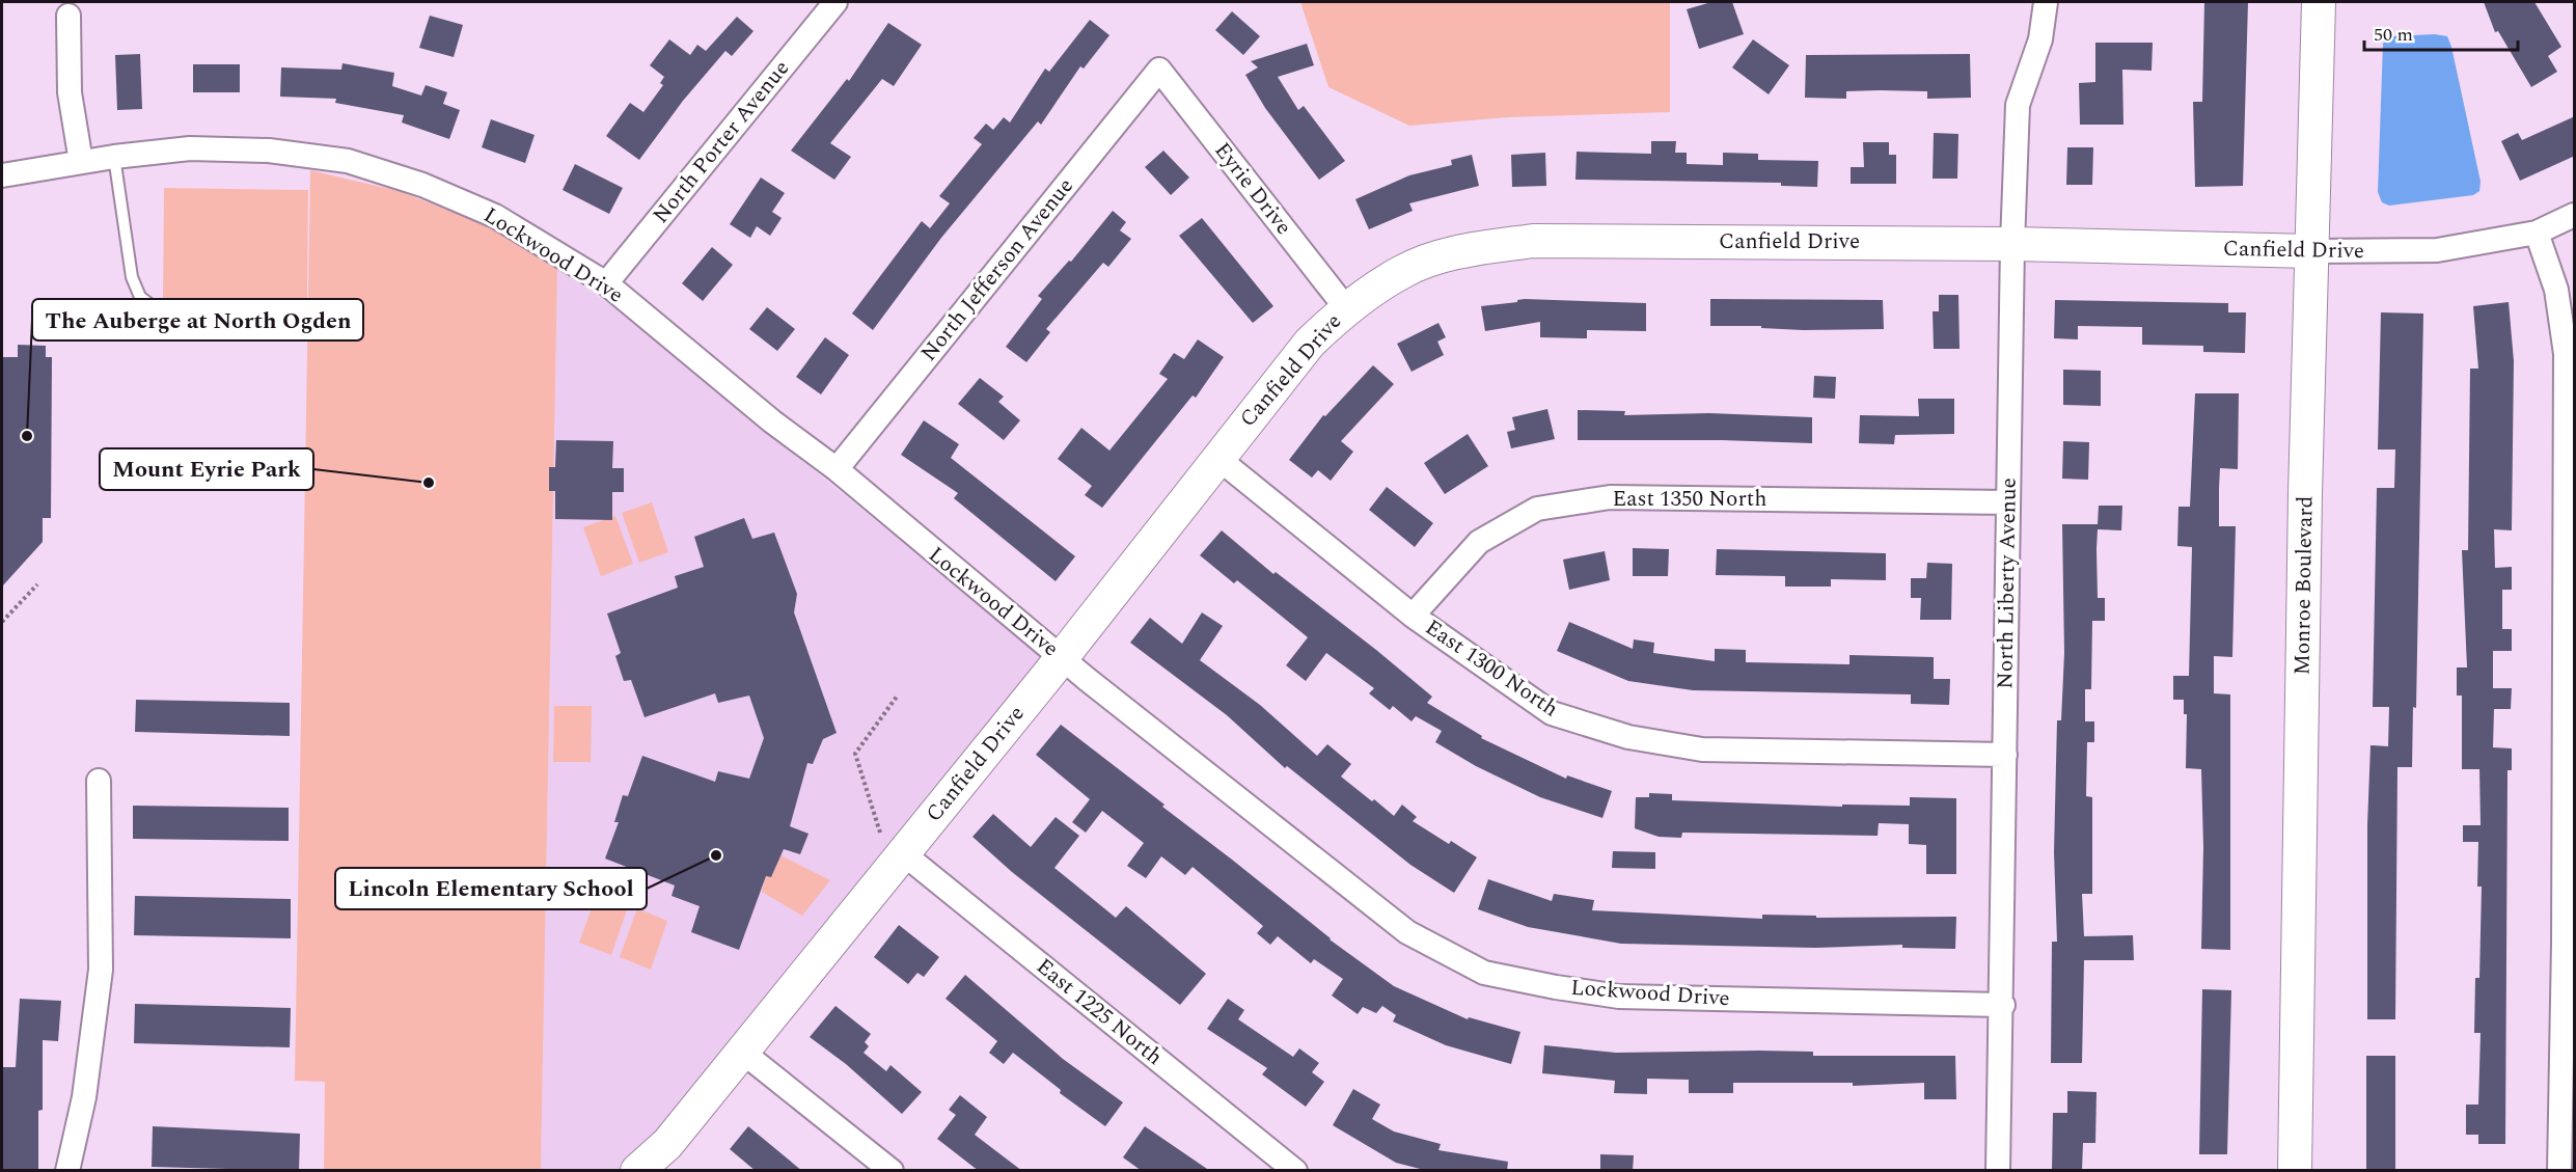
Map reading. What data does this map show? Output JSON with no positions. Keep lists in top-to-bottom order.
{
  "streets": {
    "street": [
      "North Porter Avenue",
      "Eyrie Drive",
      "Canfield Drive",
      "Lockwood Drive",
      "North Jefferson Avenue",
      "East 1350 North",
      "North Liberty Avenue",
      "Monroe Boulevard",
      "East 1300 North",
      "East 1225 North"
    ]
  },
  "crossings": [
    ["North Porter Avenue", "Lockwood Drive"],
    ["Eyrie Drive", "Canfield Drive"],
    ["Eyrie Drive", "North Jefferson Avenue"],
    ["Canfield Drive", "Lockwood Drive"],
    ["Canfield Drive", "North Liberty Avenue"],
    ["Canfield Drive", "Monroe Boulevard"],
    ["Canfield Drive", "East 1300 North"],
    ["Canfield Drive", "East 1225 North"],
    ["Lockwood Drive", "North Jefferson Avenue"],
    ["Lockwood Drive", "North Liberty Avenue"],
    ["East 1350 North", "North Liberty Avenue"],
    ["East 1350 North", "East 1300 North"],
    ["North Liberty Avenue", "East 1300 North"]
  ],
  "places": ["The Auberge at North Ogden", "Mount Eyrie Park", "Lincoln Elementary School"],
  "scale_bar": "50 m"
}
